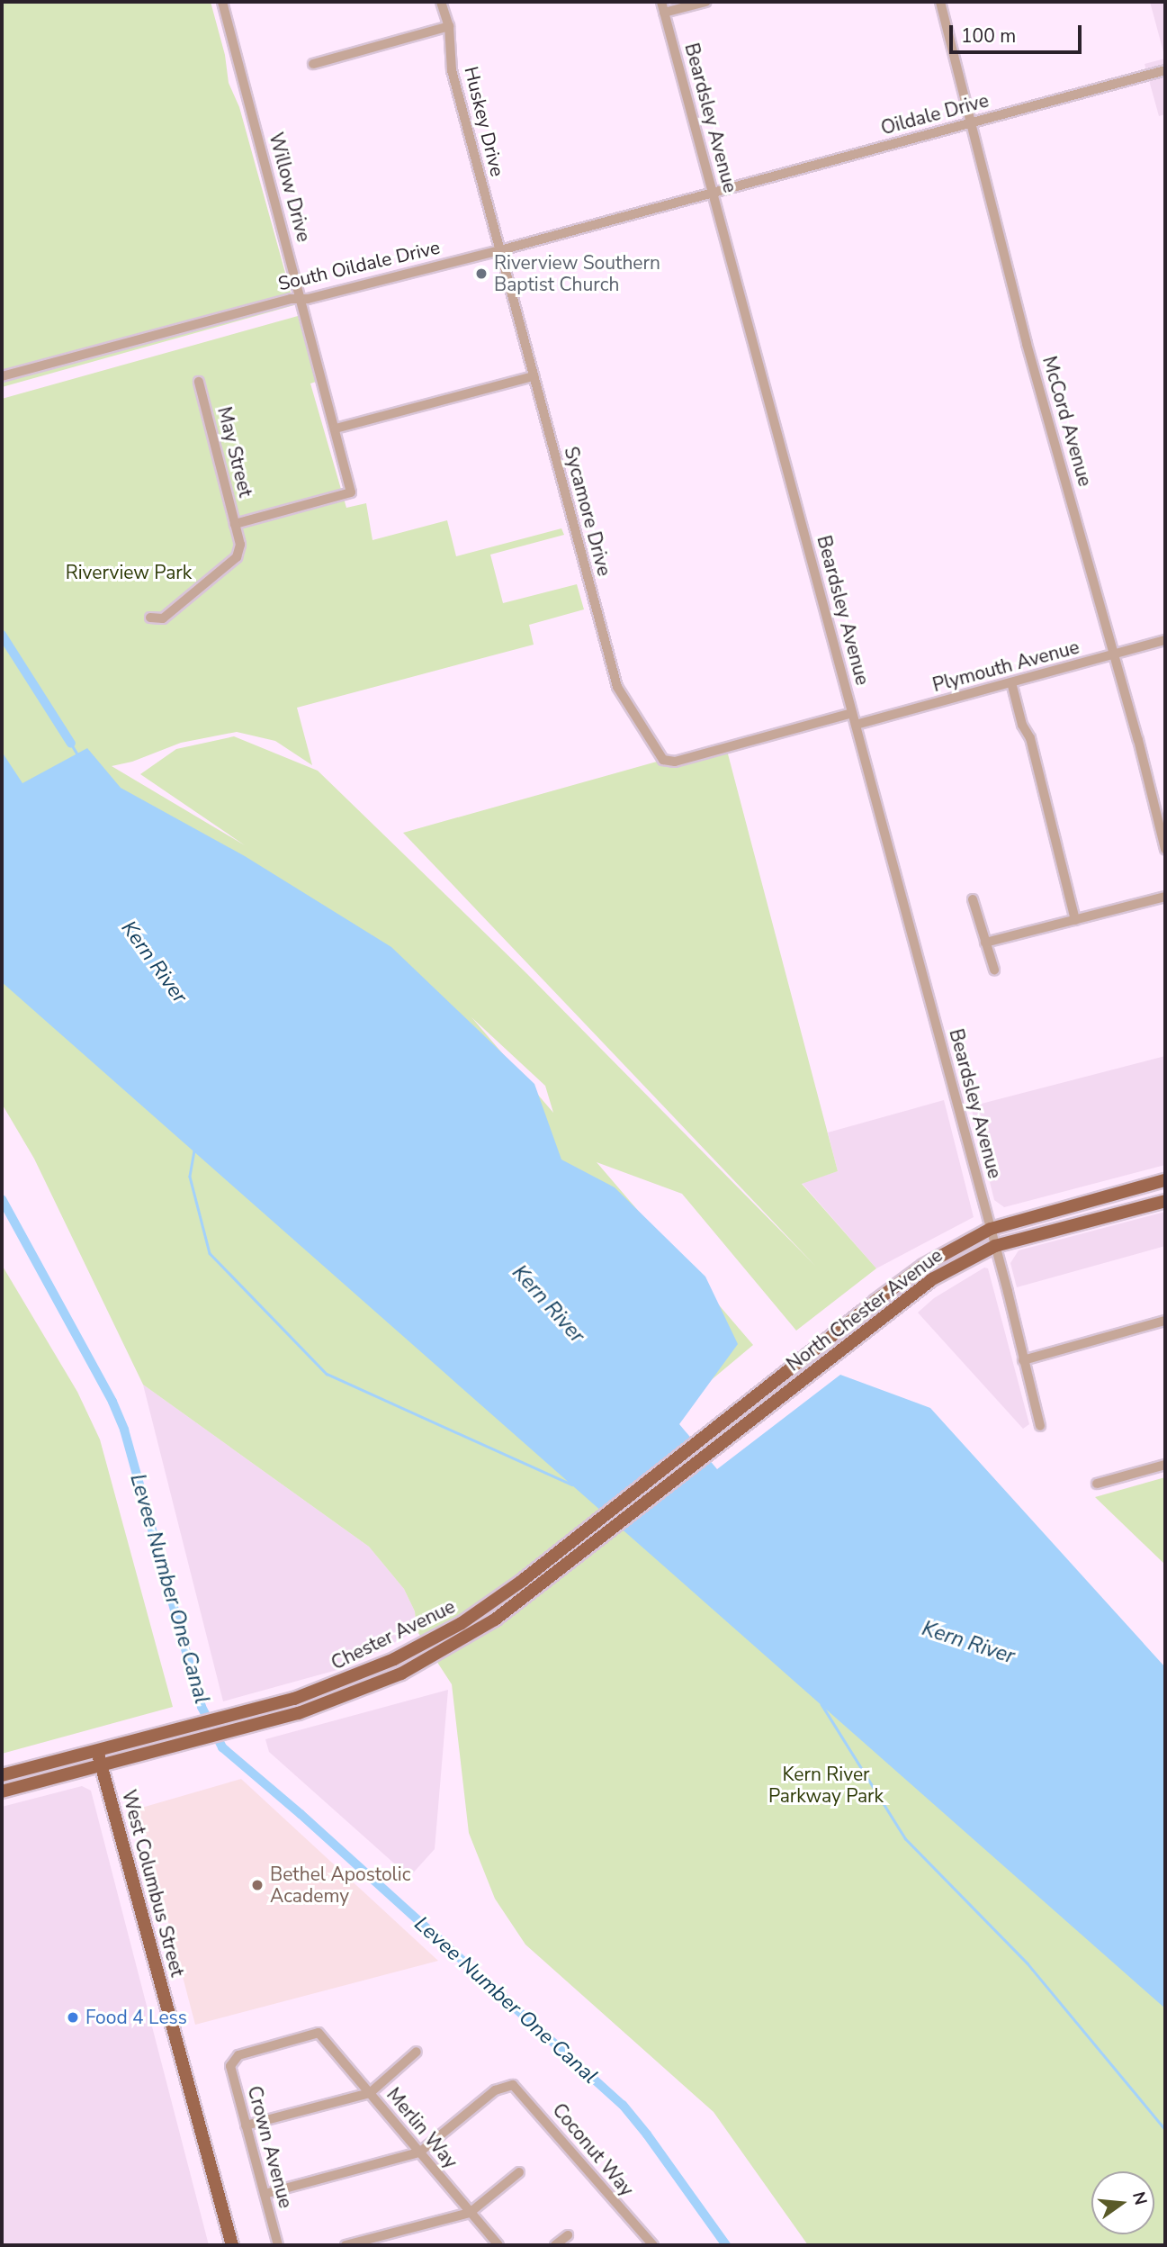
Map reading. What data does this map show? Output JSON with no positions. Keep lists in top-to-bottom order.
{
  "streets": {
    "main road": ["North Chester Avenue", "Chester Avenue", "West Columbus Street"],
    "street": [
      "Oildale Drive",
      "Beardsley Avenue",
      "Huskey Drive",
      "Willow Drive",
      "South Oildale Drive",
      "McCord Avenue",
      "May Street",
      "Sycamore Drive",
      "Plymouth Avenue",
      "Merlin Way",
      "Crown Avenue",
      "Coconut Way"
    ]
  },
  "crossings": [
    ["Oildale Drive", "Beardsley Avenue"],
    ["Oildale Drive", "South Oildale Drive"],
    ["Oildale Drive", "McCord Avenue"],
    ["Beardsley Avenue", "South Oildale Drive"],
    ["Beardsley Avenue", "Sycamore Drive"],
    ["Beardsley Avenue", "Plymouth Avenue"],
    ["Beardsley Avenue", "North Chester Avenue"],
    ["Huskey Drive", "South Oildale Drive"],
    ["Huskey Drive", "Sycamore Drive"],
    ["Willow Drive", "South Oildale Drive"],
    ["Willow Drive", "May Street"],
    ["South Oildale Drive", "Sycamore Drive"],
    ["McCord Avenue", "Plymouth Avenue"],
    ["North Chester Avenue", "Chester Avenue"],
    ["Chester Avenue", "West Columbus Street"],
    ["Merlin Way", "Crown Avenue"],
    ["Merlin Way", "Coconut Way"]
  ],
  "water": ["Kern River", "Levee Number One Canal"],
  "parks": ["Riverview Park", "Kern River Parkway Park"],
  "places": ["Riverview Southern Baptist Church", "Bethel Apostolic Academy", "Food 4 Less"],
  "scale_bar": "100 m",
  "north": "right"
}
